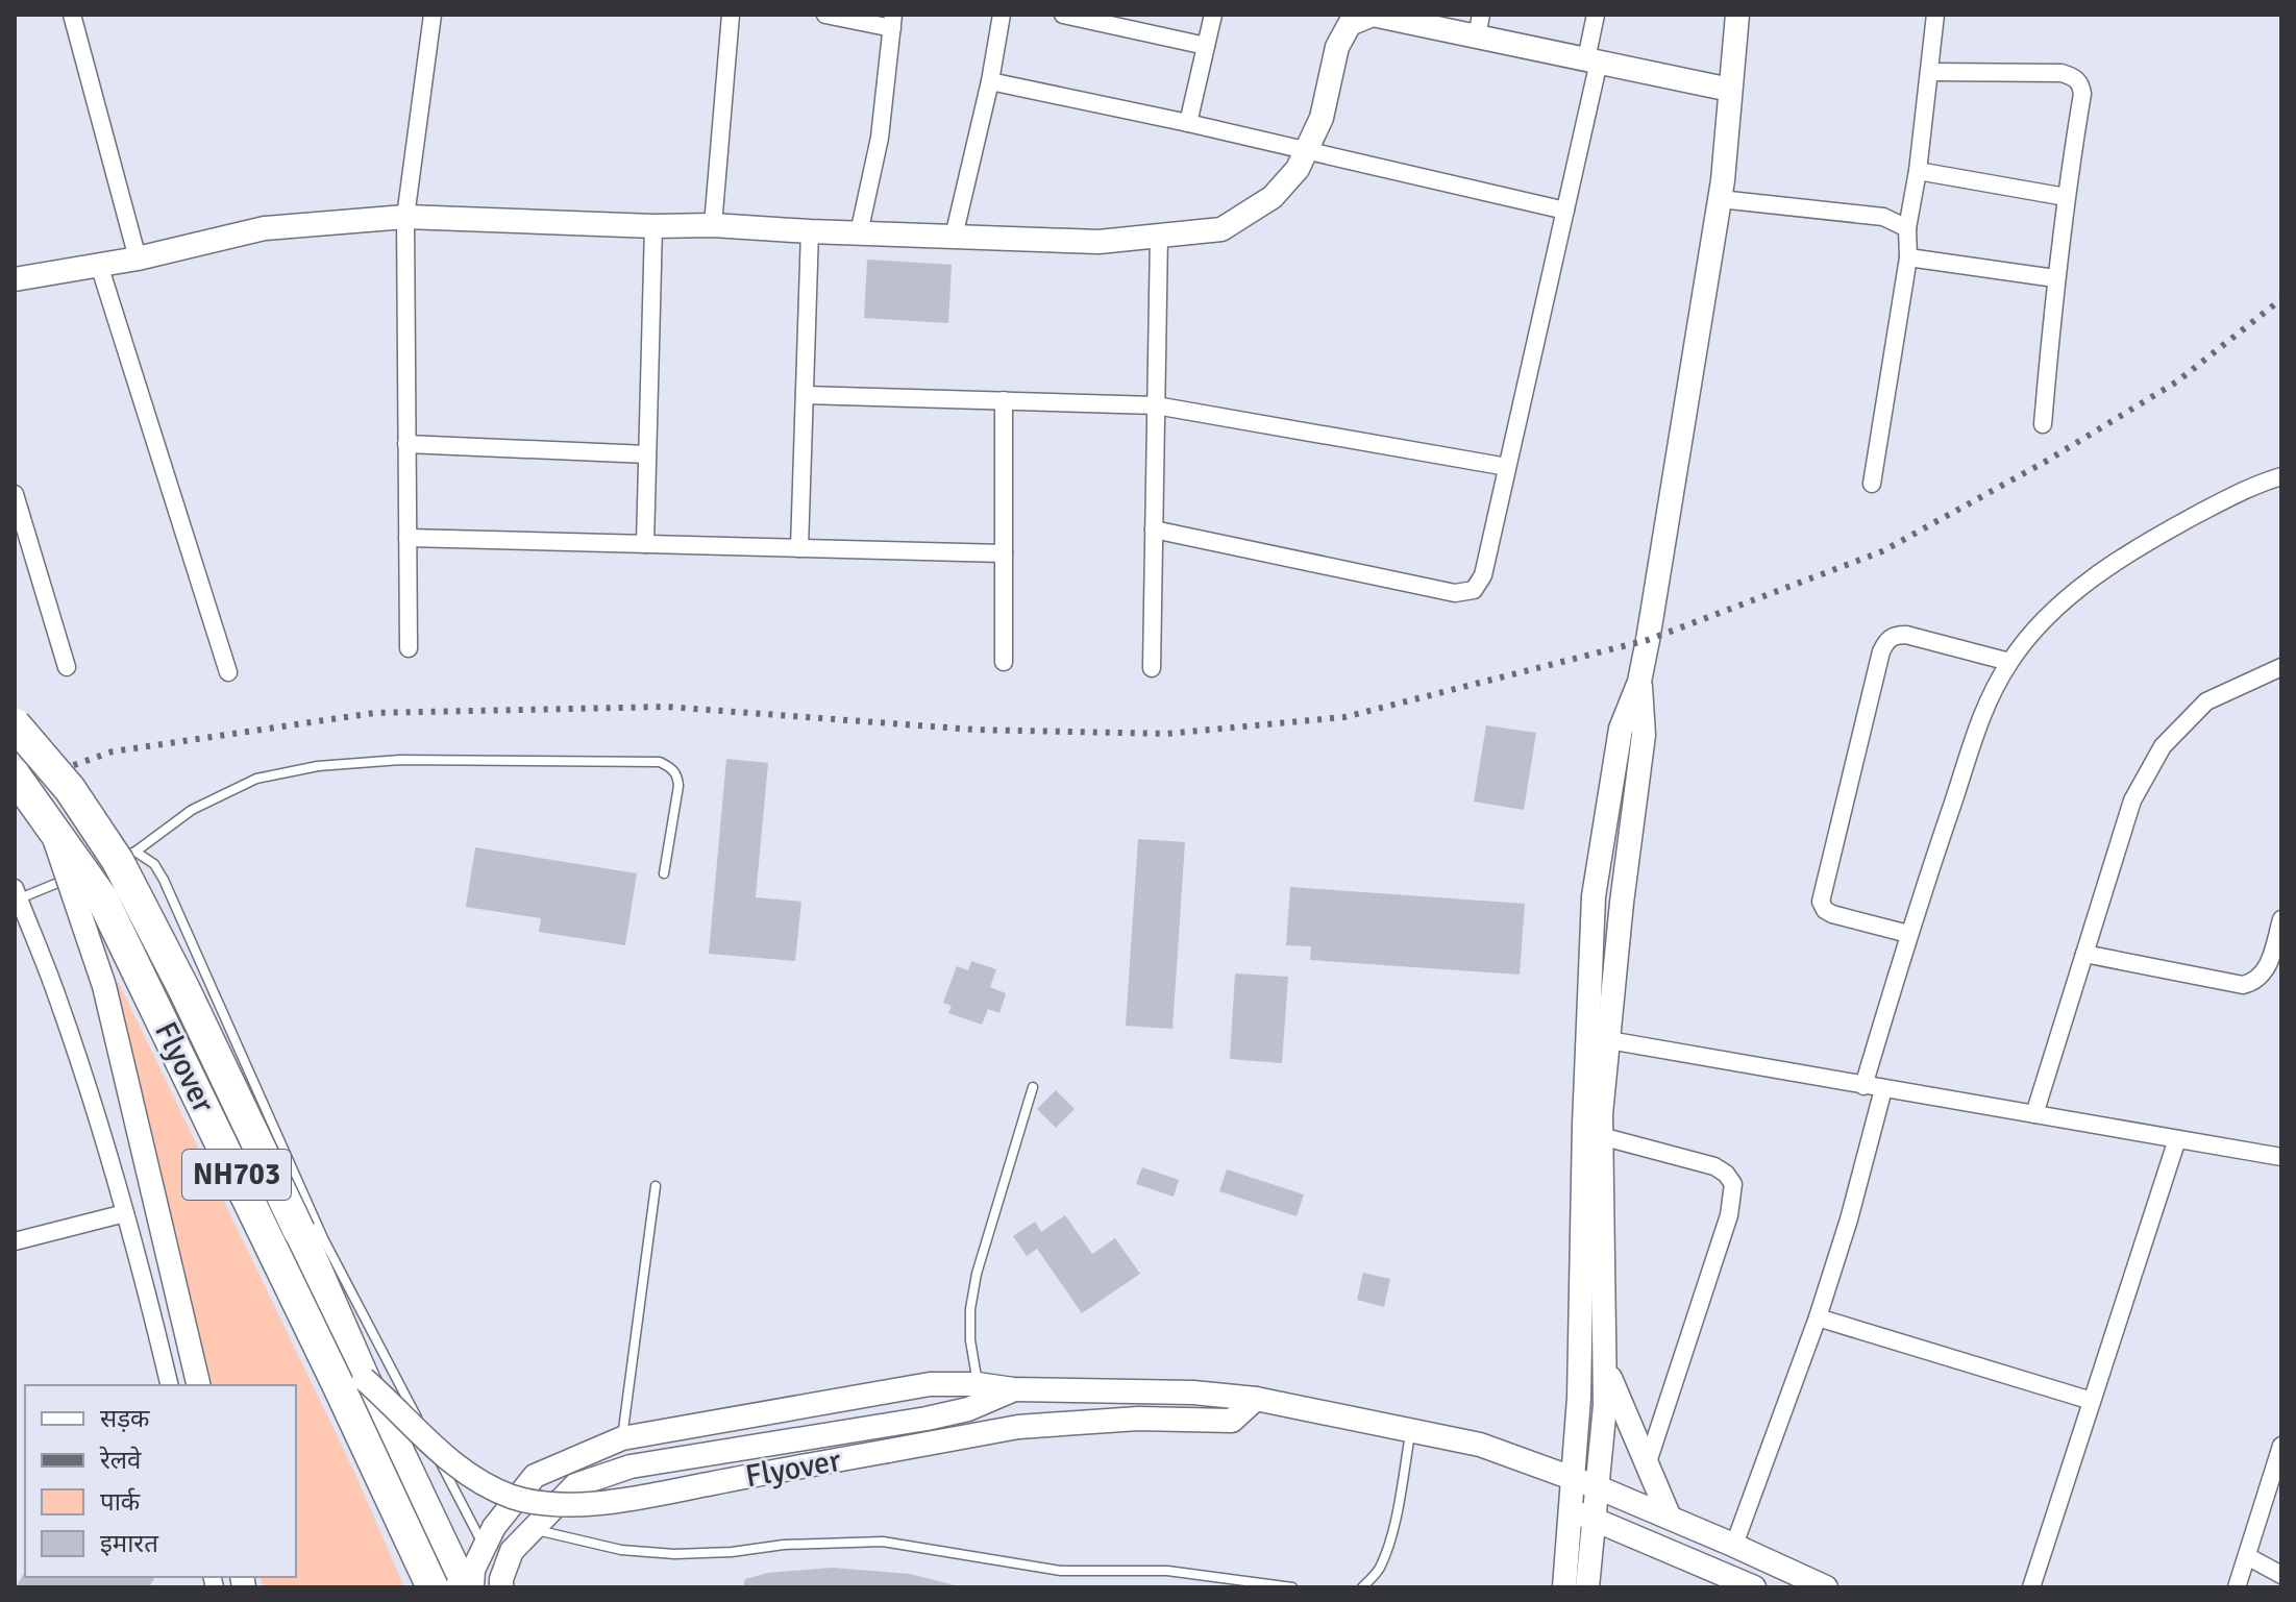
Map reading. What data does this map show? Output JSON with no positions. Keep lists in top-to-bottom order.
{
  "streets": {
    "highway": ["Flyover", "NH703"]
  },
  "legend": [
    "सड़क",
    "रेलवे",
    "पार्क",
    "इमारत"
  ]
}
